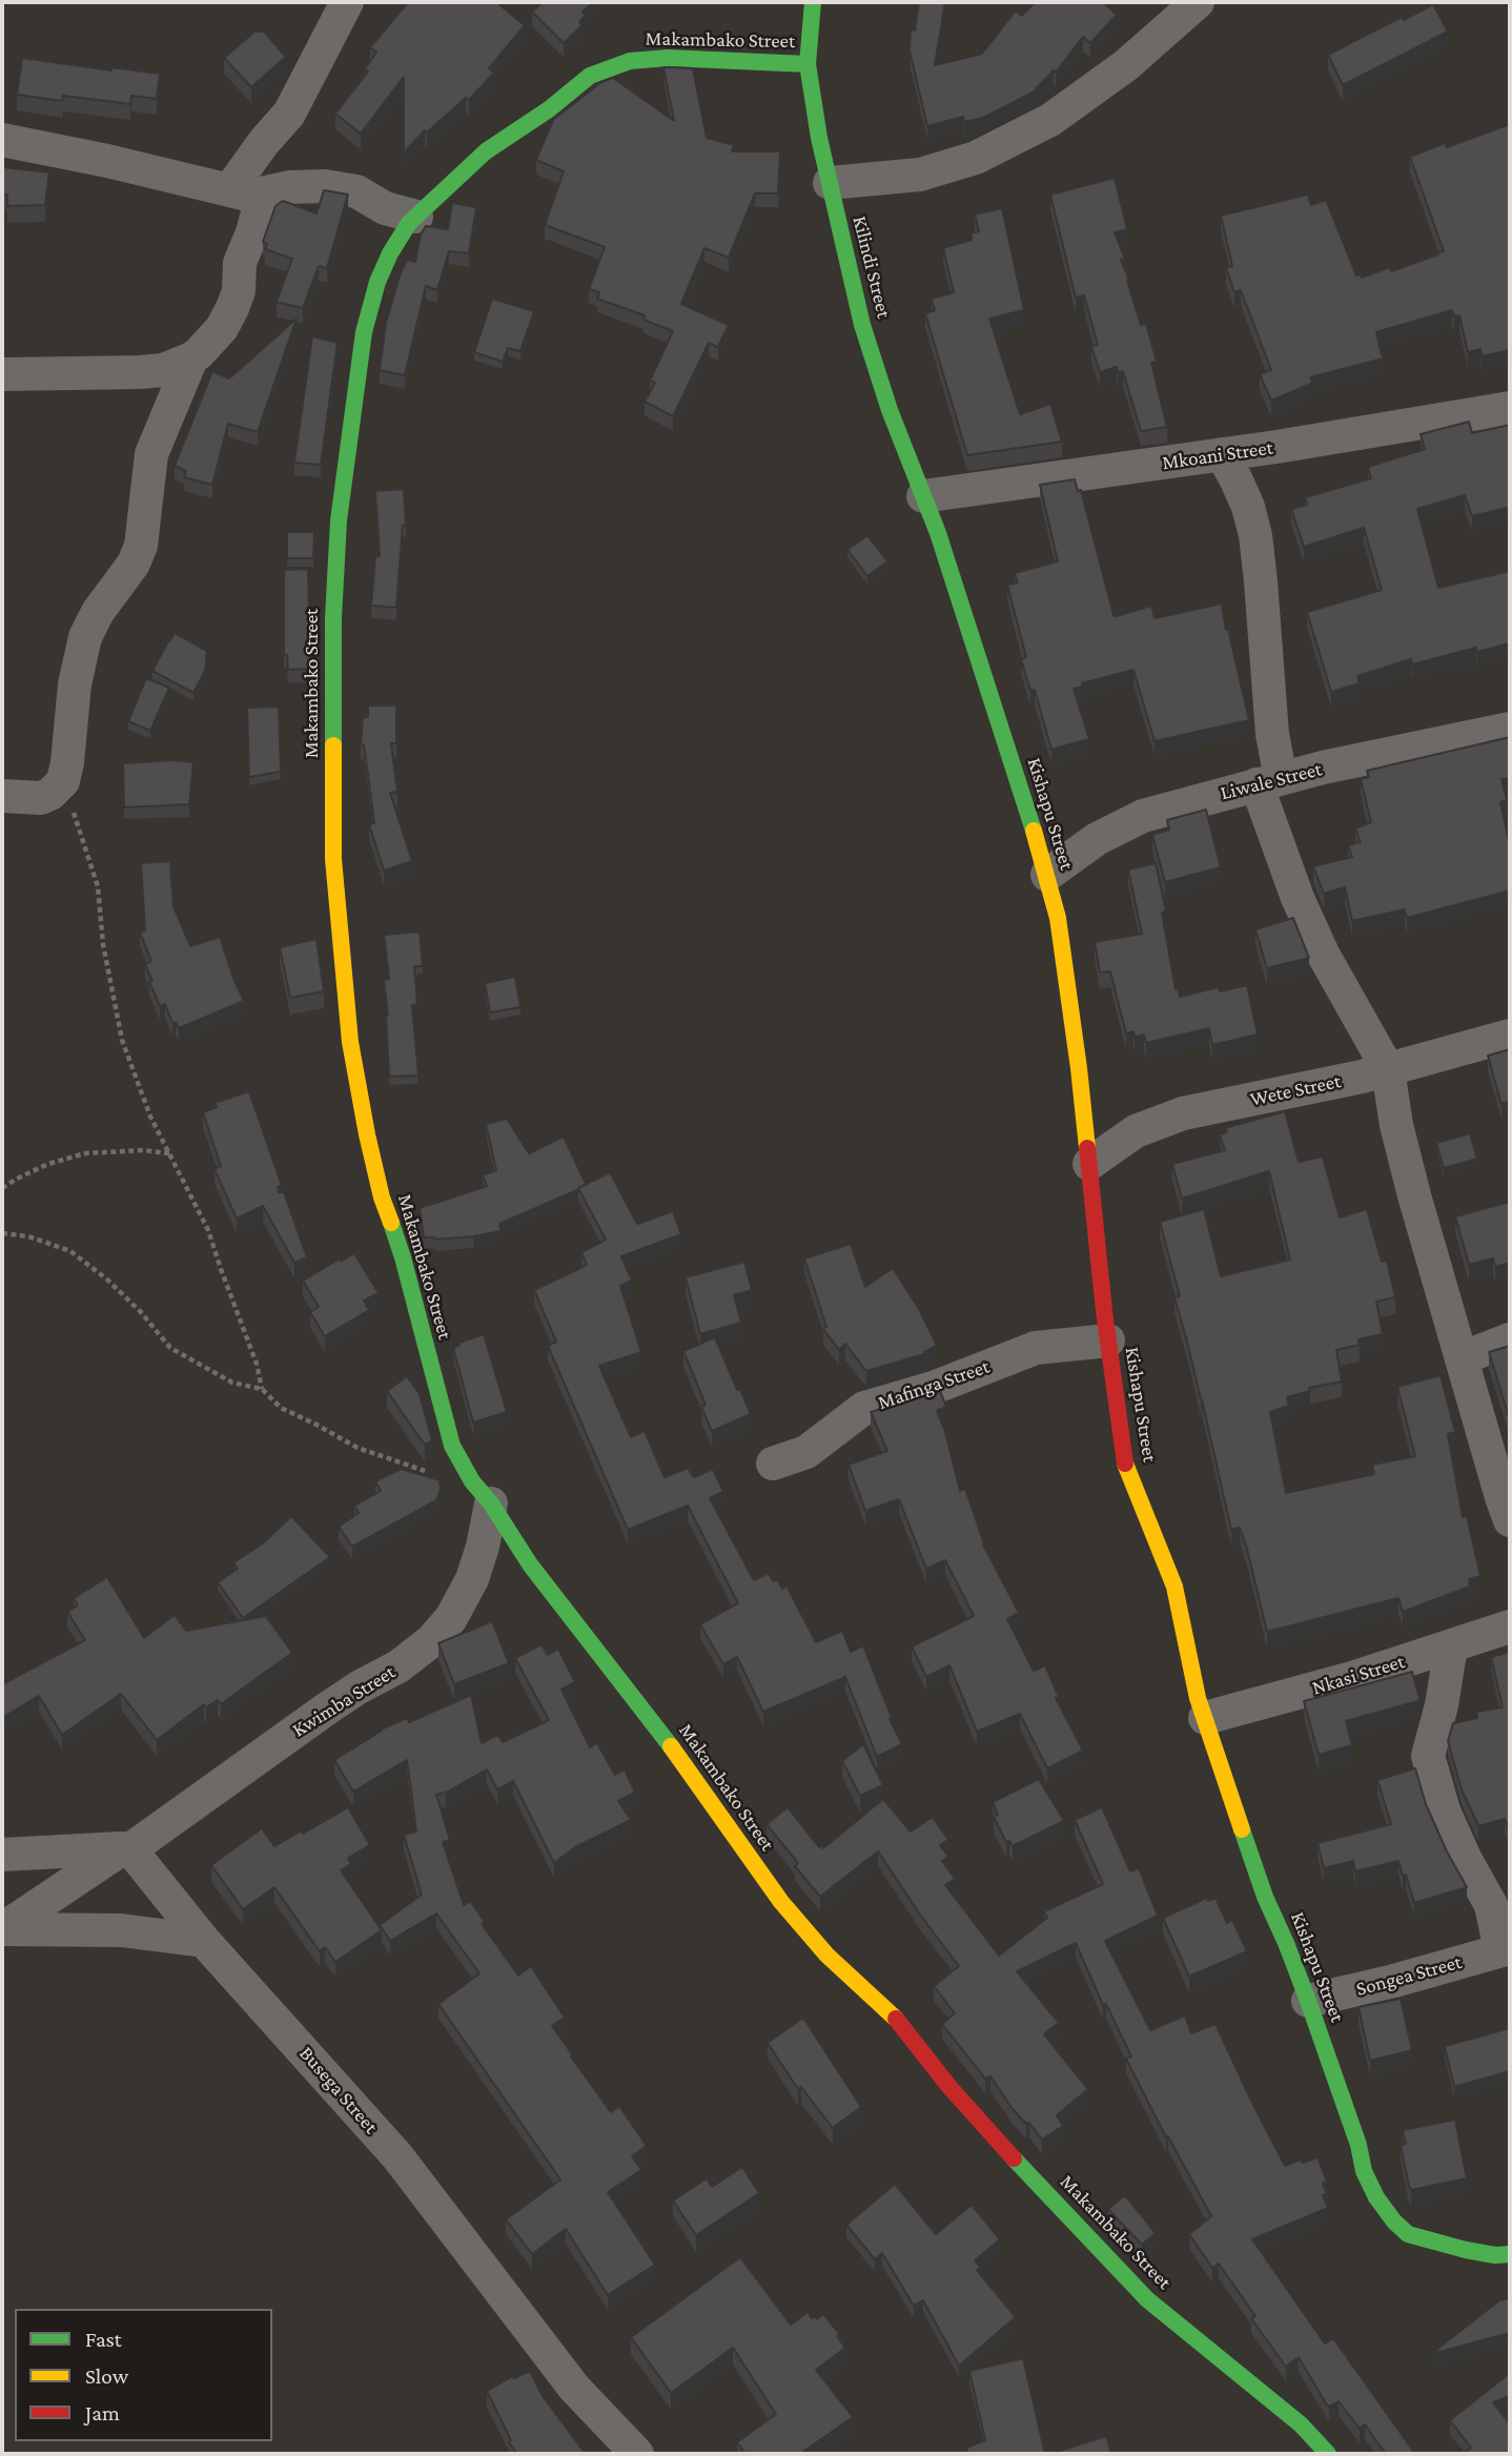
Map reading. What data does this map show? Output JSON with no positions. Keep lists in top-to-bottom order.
{
  "streets": {
    "street": [
      "Makambako Street",
      "Kilindi Street",
      "Mkoani Street",
      "Liwale Street",
      "Kishapu Street",
      "Wete Street",
      "Mafinga Street",
      "Nkasi Street",
      "Kwimba Street",
      "Songea Street",
      "Busega Street"
    ]
  },
  "crossings": [
    ["Makambako Street", "Kilindi Street"],
    ["Makambako Street", "Kwimba Street"],
    ["Kilindi Street", "Mkoani Street"],
    ["Kilindi Street", "Kishapu Street"],
    ["Liwale Street", "Kishapu Street"],
    ["Kishapu Street", "Wete Street"],
    ["Kishapu Street", "Mafinga Street"],
    ["Kishapu Street", "Nkasi Street"],
    ["Kishapu Street", "Songea Street"],
    ["Kwimba Street", "Busega Street"]
  ],
  "legend": ["Fast", "Slow", "Jam"]
}
